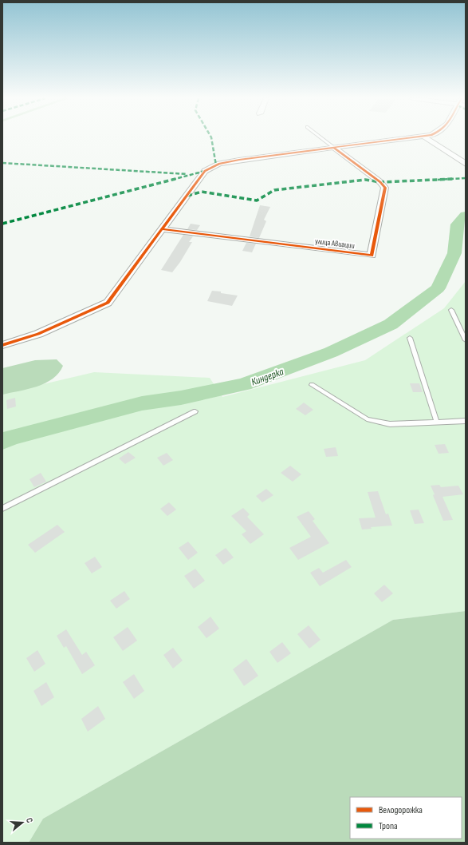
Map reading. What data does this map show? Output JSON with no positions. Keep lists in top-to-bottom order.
{
  "streets": {
    "street": ["улица Авиации"]
  },
  "water": ["Киндерка"],
  "legend": ["Велодорожка", "Тропа"],
  "north": "right"
}
